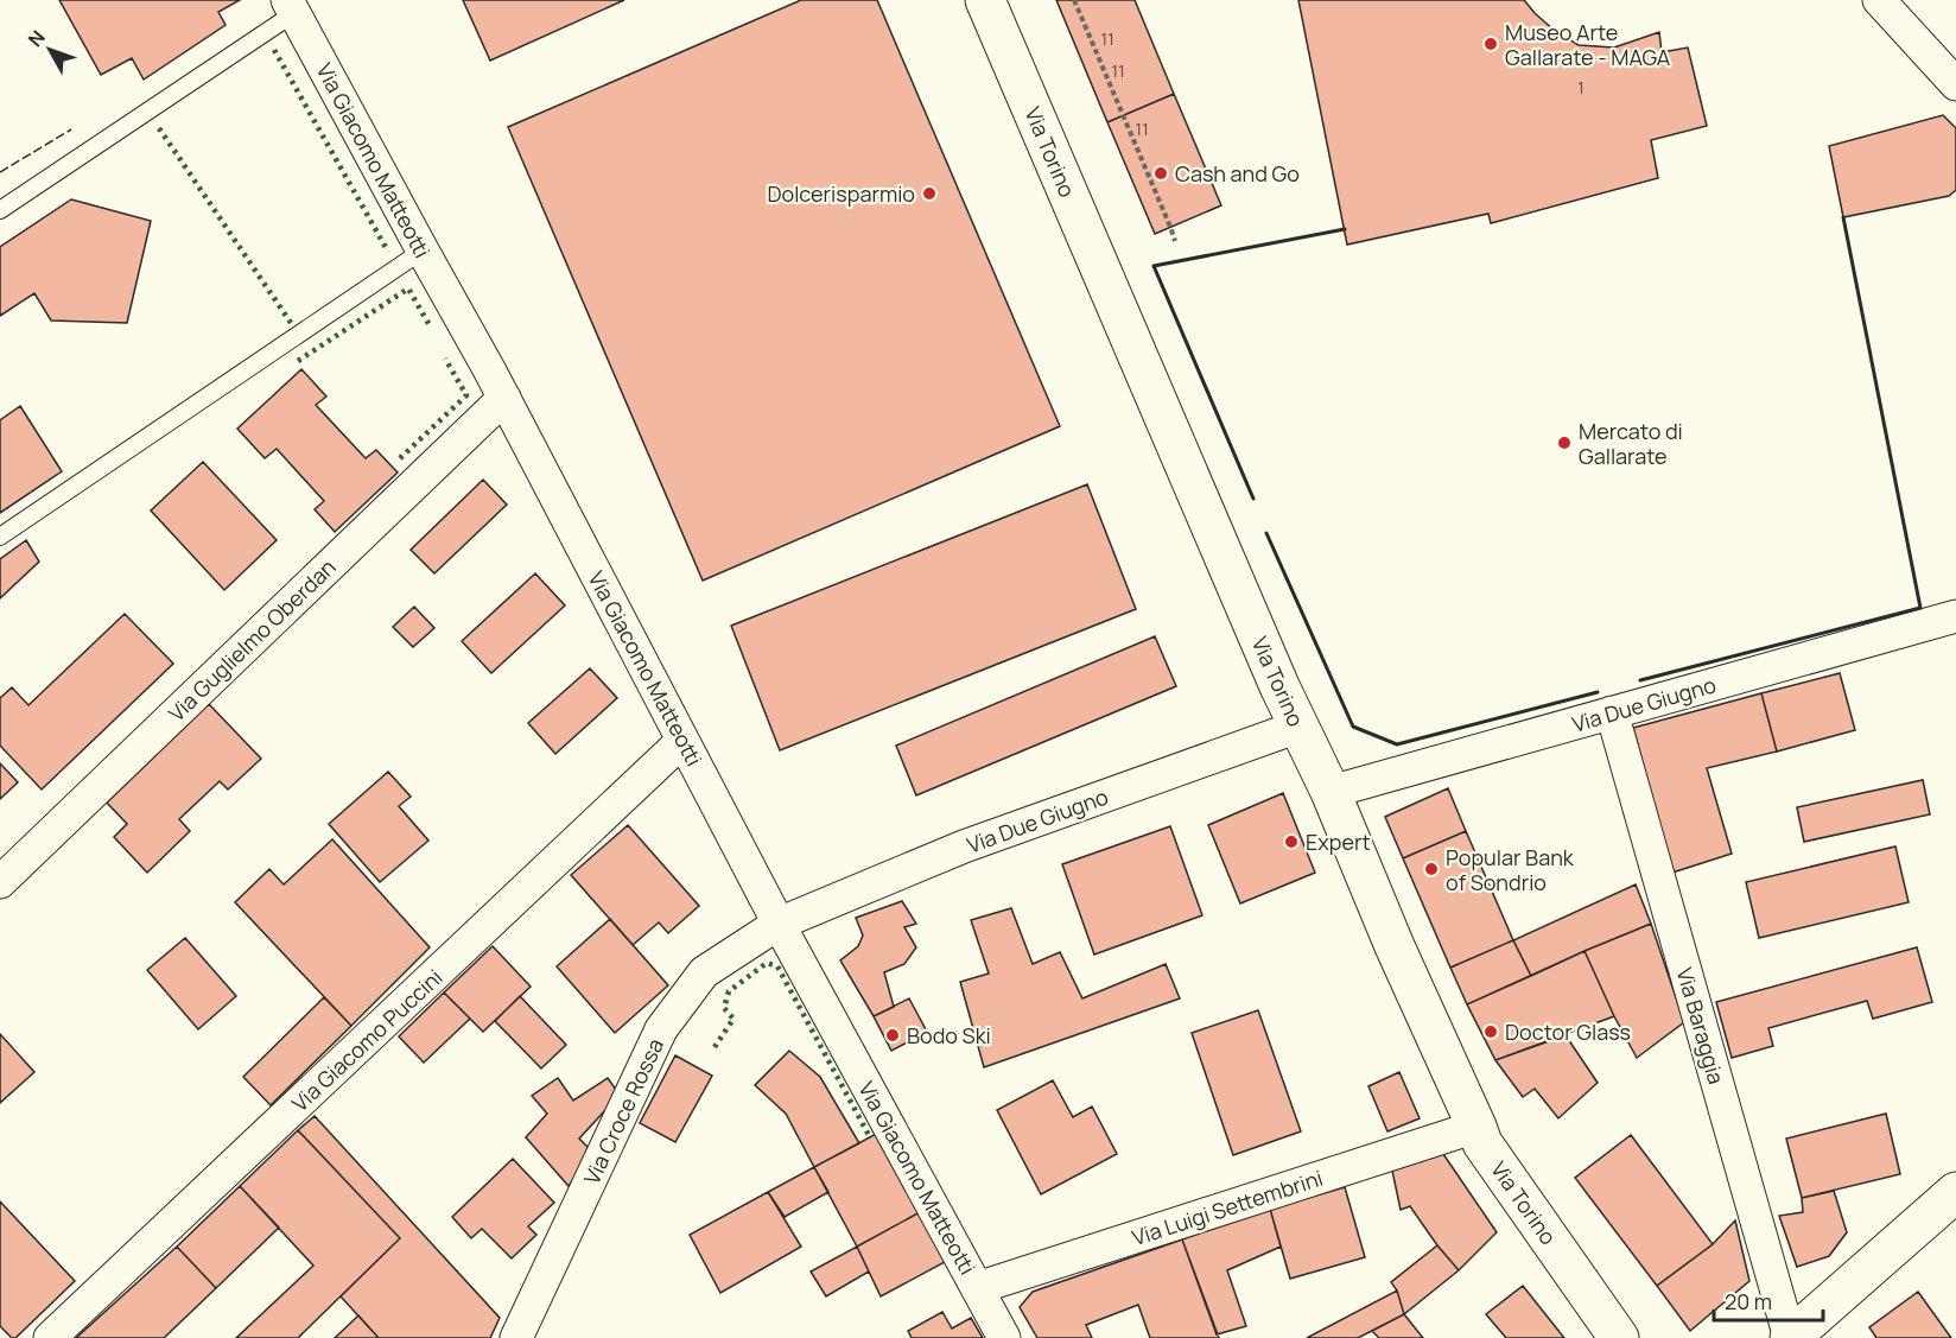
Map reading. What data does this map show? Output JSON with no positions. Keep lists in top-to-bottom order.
{
  "streets": {
    "street": [
      "Via Torino",
      "Via Giacomo Matteotti",
      "Via Guglielmo Oberdan",
      "Via Due Giugno",
      "Via Baraggia",
      "Via Giacomo Puccini",
      "Via Croce Rossa",
      "Via Luigi Settembrini"
    ]
  },
  "crossings": [
    ["Via Torino", "Via Due Giugno"],
    ["Via Torino", "Via Luigi Settembrini"],
    ["Via Giacomo Matteotti", "Via Guglielmo Oberdan"],
    ["Via Giacomo Matteotti", "Via Due Giugno"],
    ["Via Giacomo Matteotti", "Via Giacomo Puccini"],
    ["Via Giacomo Matteotti", "Via Croce Rossa"],
    ["Via Giacomo Matteotti", "Via Luigi Settembrini"],
    ["Via Due Giugno", "Via Baraggia"],
    ["Via Due Giugno", "Via Croce Rossa"]
  ],
  "places": [
    "Museo Arte Gallarate - MAGA",
    "Cash and Go",
    "Dolcerisparmio",
    "Mercato di Gallarate",
    "Expert",
    "Popular Bank of Sondrio",
    "Doctor Glass",
    "Bodo Ski"
  ],
  "house_numbers": [
    "11",
    "11",
    "1",
    "11"
  ],
  "scale_bar": "20 m",
  "north": "top left"
}
